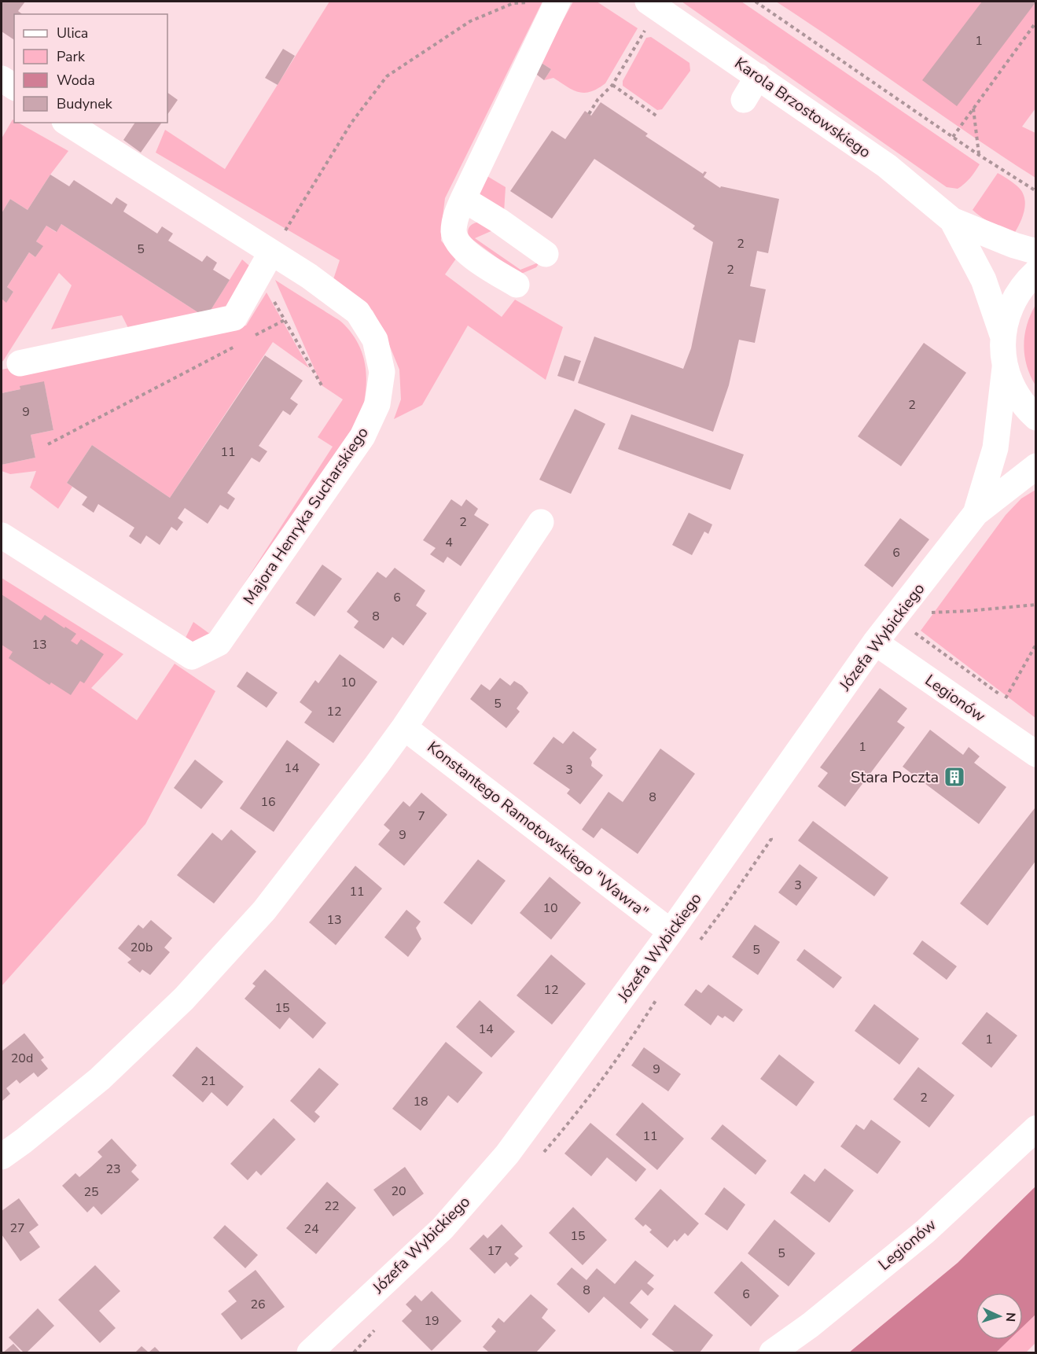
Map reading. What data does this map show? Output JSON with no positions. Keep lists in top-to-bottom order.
{
  "streets": {
    "street": [
      "Karola Brzostowskiego",
      "Majora Henryka Sucharskiego",
      "Józefa Wybickiego",
      "Legionów",
      "Konstantego Ramotowskiego \"Wawra\""
    ]
  },
  "crossings": [
    ["Józefa Wybickiego", "Legionów"],
    ["Józefa Wybickiego", "Konstantego Ramotowskiego \"Wawra\""]
  ],
  "places": {
    "building": ["Stara Poczta"]
  },
  "house_numbers": [
    "1",
    "2",
    "5",
    "2",
    "2",
    "9",
    "11",
    "2",
    "4",
    "6",
    "6",
    "8",
    "13",
    "10",
    "5",
    "12",
    "1",
    "14",
    "3",
    "8",
    "16",
    "7",
    "9",
    "3",
    "11",
    "10",
    "13",
    "20b",
    "5",
    "12",
    "15",
    "14",
    "1",
    "20d",
    "9",
    "21",
    "2",
    "18",
    "11",
    "23",
    "20",
    "25",
    "22",
    "27",
    "24",
    "15",
    "17",
    "5",
    "8",
    "6",
    "26",
    "19"
  ],
  "legend": [
    "Ulica",
    "Park",
    "Woda",
    "Budynek"
  ],
  "north": "right"
}
